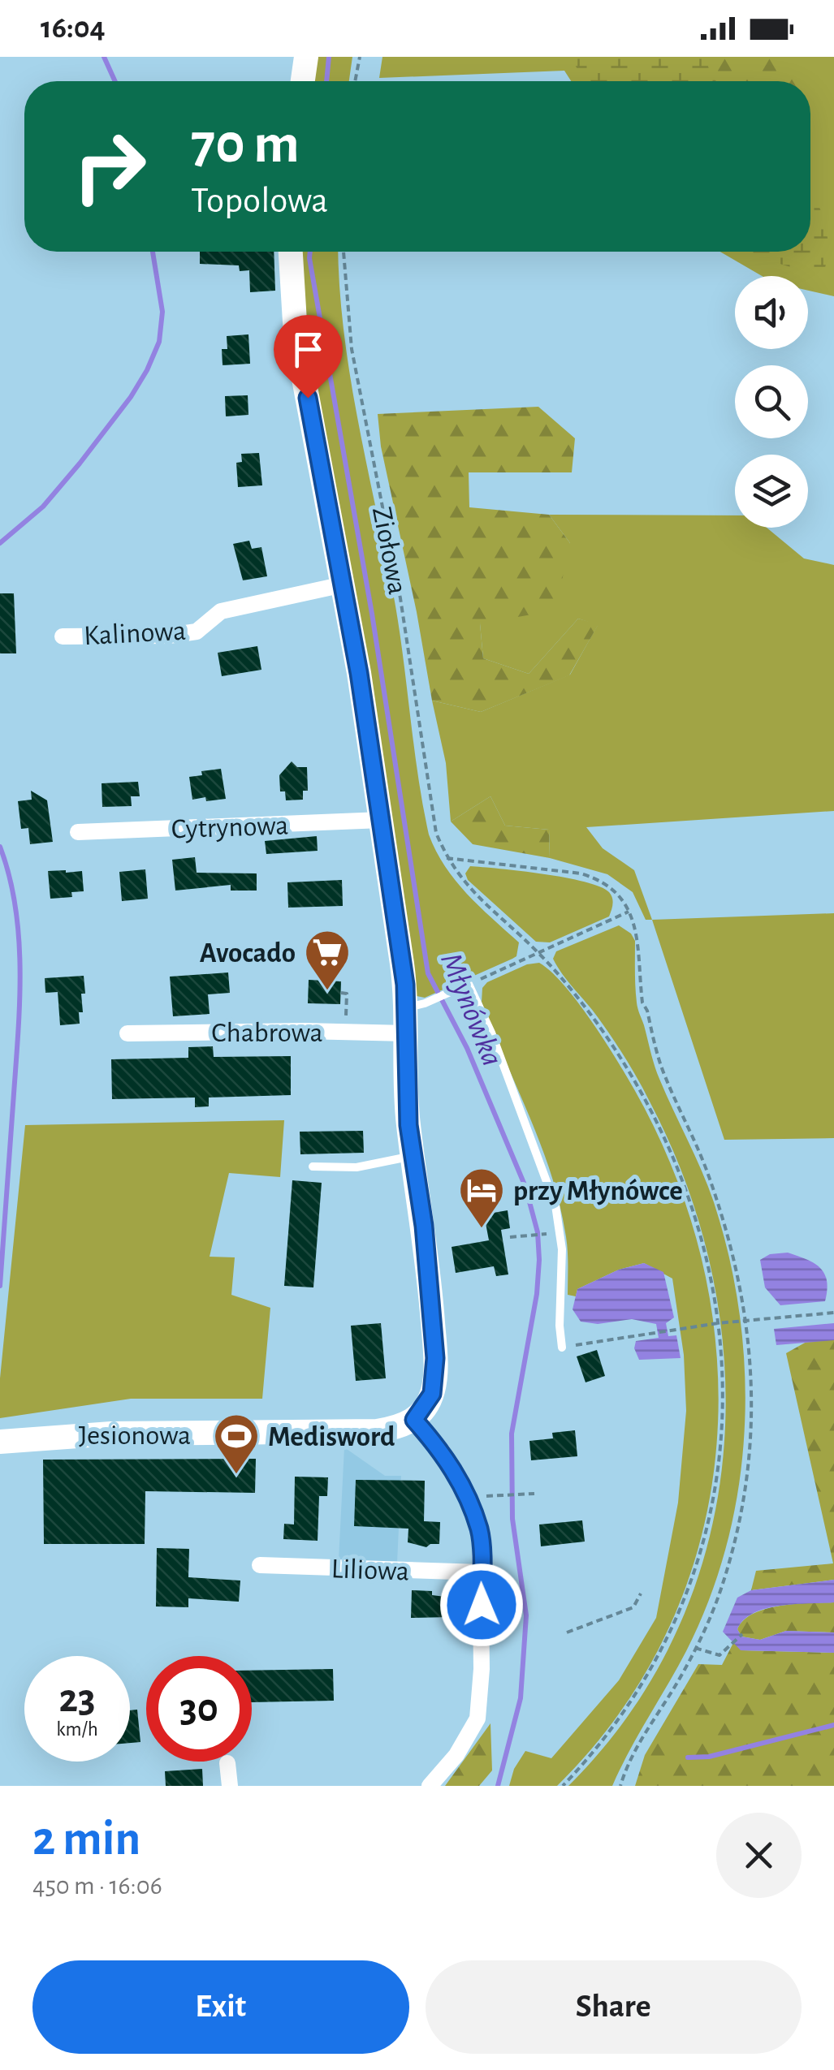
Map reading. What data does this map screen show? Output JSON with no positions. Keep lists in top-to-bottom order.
{
  "streets": {
    "street": [
      "Kalinowa",
      "Cytrynowa",
      "Chabrowa",
      "Jesionowa",
      "Liliowa"
    ],
    "path": ["Ziołowa"]
  },
  "water": ["Młynówka"],
  "places": {
    "supermarket": ["Avocado"],
    "hotel": ["przy Młynówce"],
    "sports": ["Medisword"]
  },
  "page": {
    "status": "16:04",
    "turn": ["70 m", "Topolowa"],
    "speed": "23 km/h",
    "limit": "30",
    "heading": ["2 min", "450 m · 16:06"],
    "buttons": ["Exit", "Share"]
  }
}
